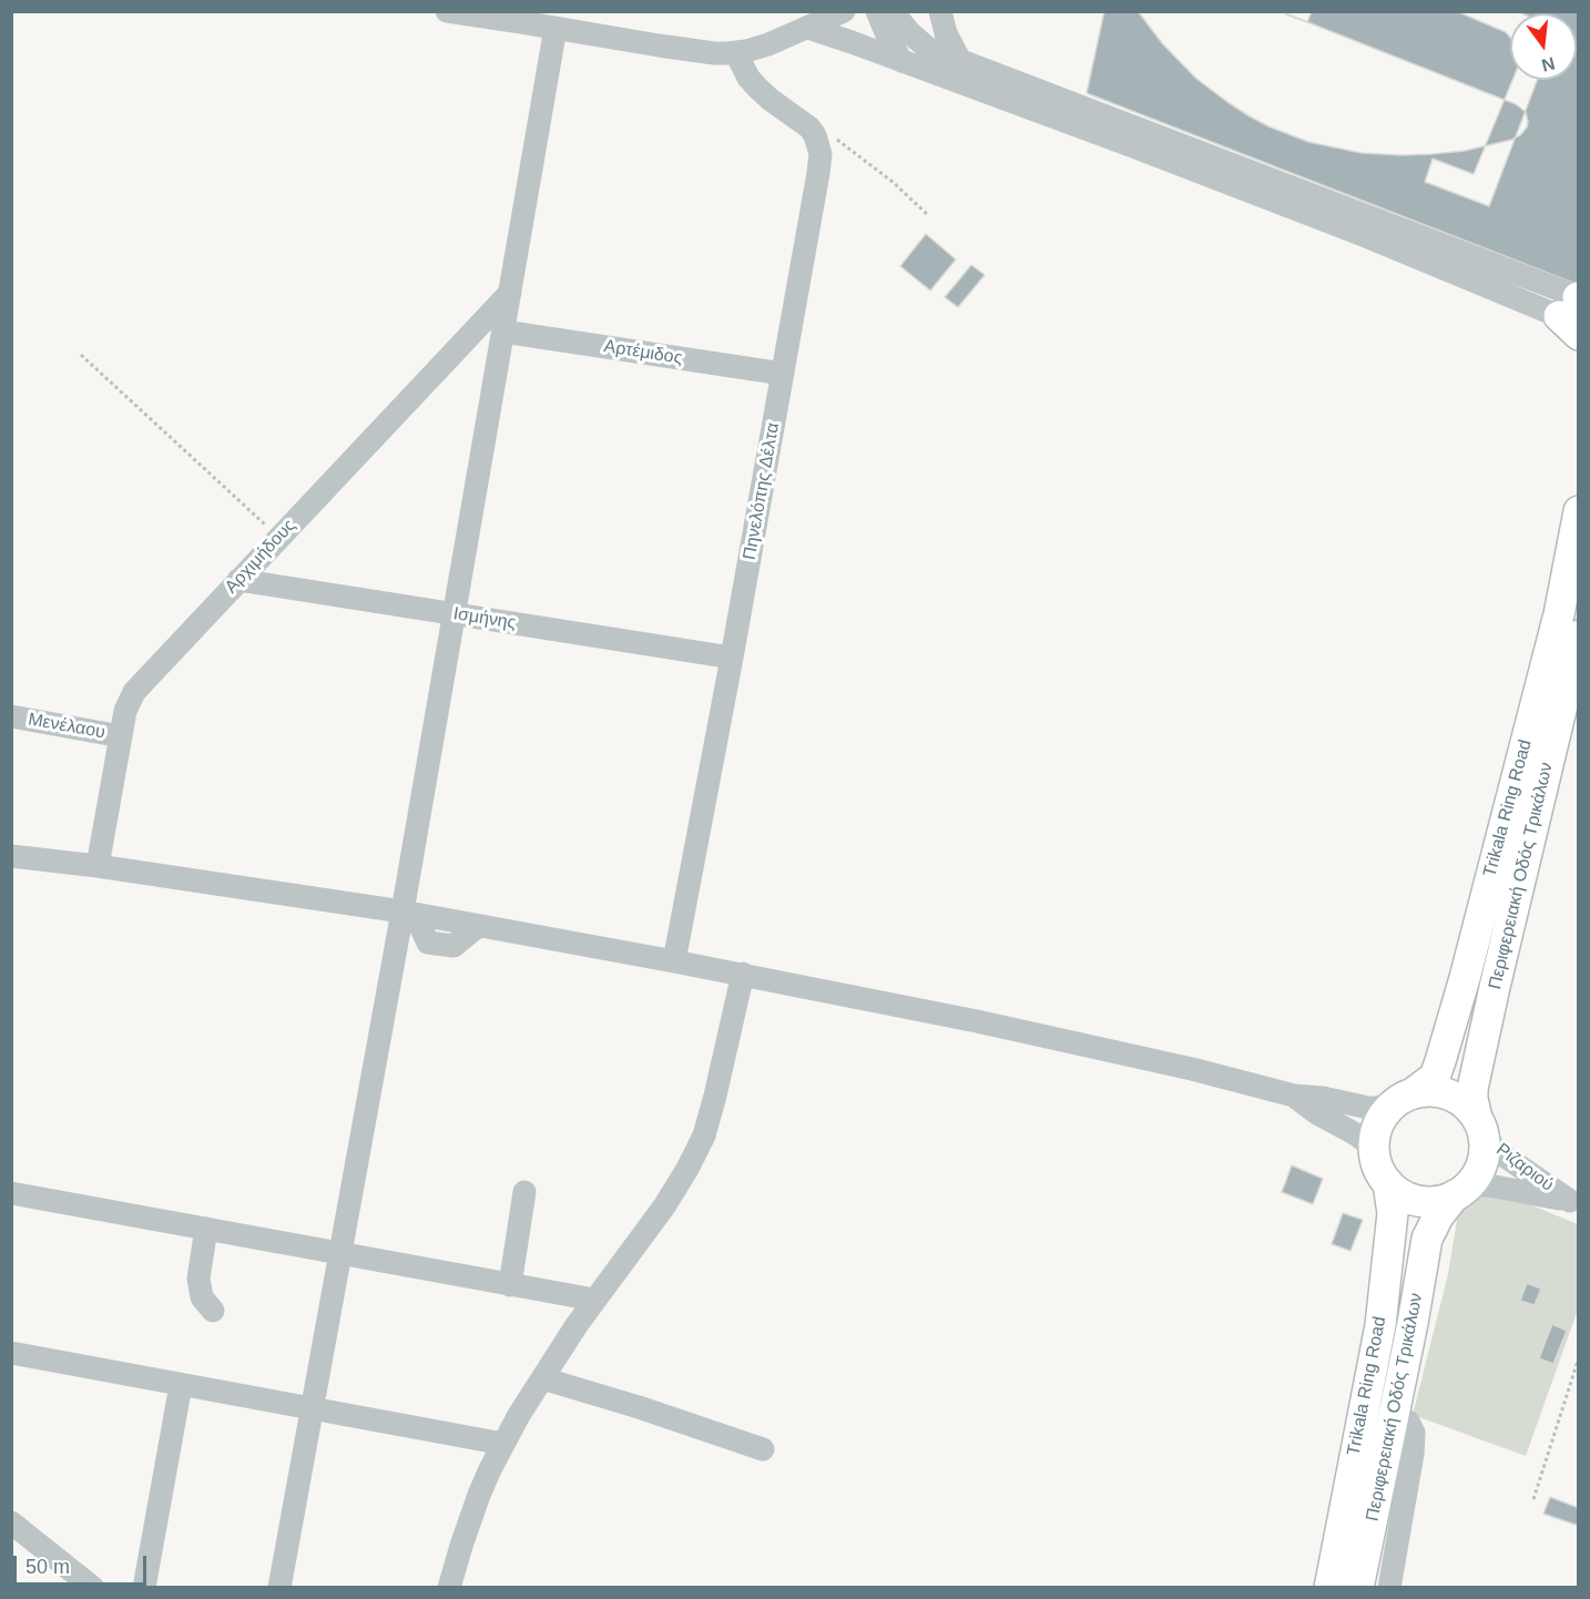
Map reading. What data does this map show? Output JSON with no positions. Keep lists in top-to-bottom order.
{
  "streets": {
    "main road": ["Trikala Ring Road", "Περιφερειακή Οδός Τρικάλων"],
    "street": [
      "Αρτέμιδος",
      "Πηνελόπης Δέλτα",
      "Αρχιμήδους",
      "Ισμήνης",
      "Μενέλαου",
      "Ριζαριού"
    ]
  },
  "crossings": [
    ["Αρτέμιδος", "Πηνελόπης Δέλτα"],
    ["Πηνελόπης Δέλτα", "Ισμήνης"],
    ["Αρχιμήδους", "Ισμήνης"],
    ["Αρχιμήδους", "Μενέλαου"],
    ["Trikala Ring Road", "Περιφερειακή Οδός Τρικάλων"],
    ["Trikala Ring Road", "Ριζαριού"],
    ["Περιφερειακή Οδός Τρικάλων", "Ριζαριού"]
  ],
  "scale_bar": "50 m",
  "north": "bottom"
}
